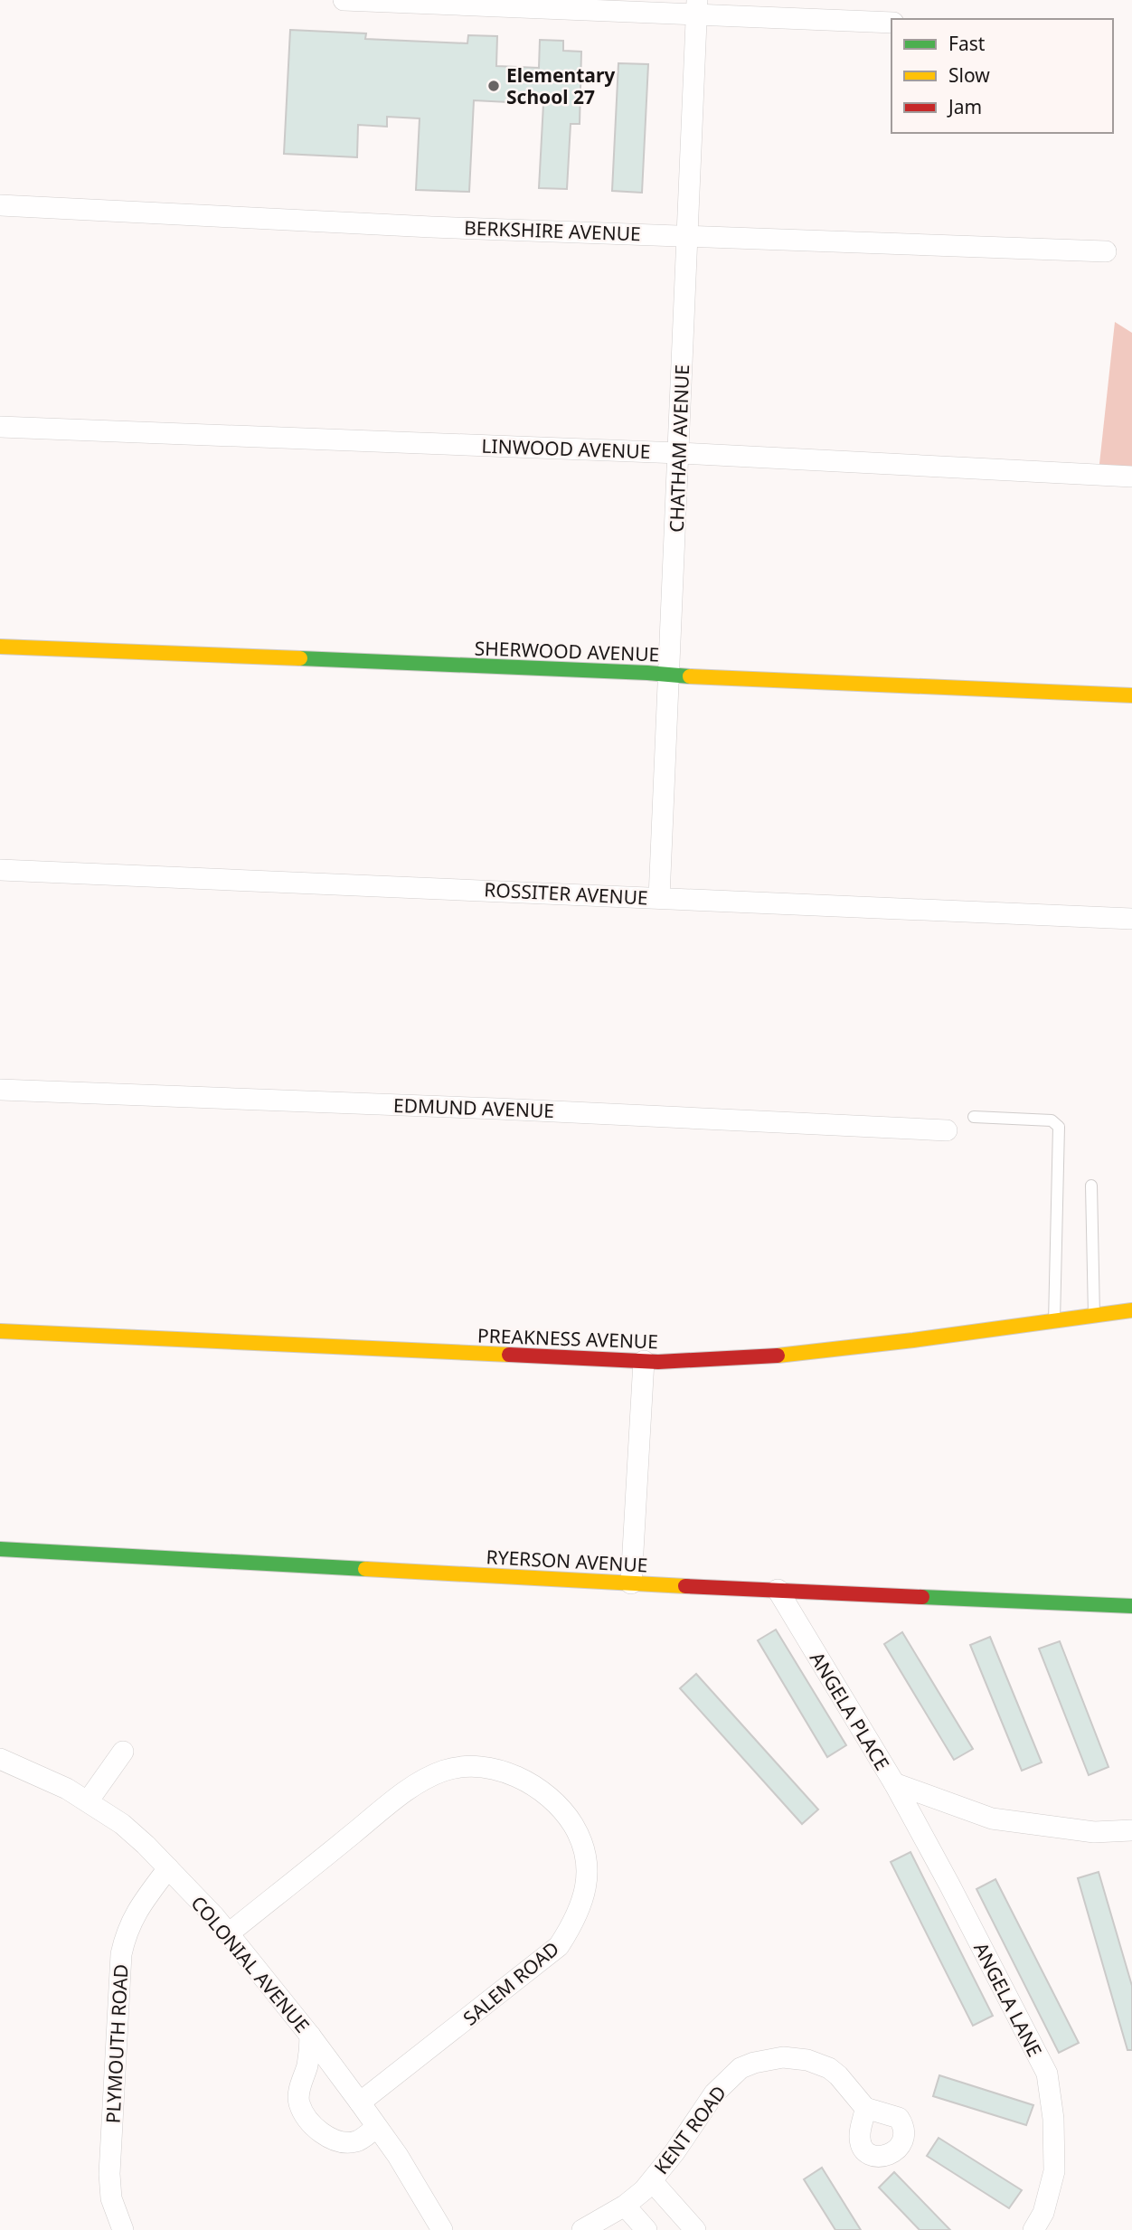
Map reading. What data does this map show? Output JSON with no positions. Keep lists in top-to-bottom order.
{
  "streets": {
    "street": [
      "BERKSHIRE AVENUE",
      "LINWOOD AVENUE",
      "CHATHAM AVENUE",
      "SHERWOOD AVENUE",
      "ROSSITER AVENUE",
      "EDMUND AVENUE",
      "PREAKNESS AVENUE",
      "RYERSON AVENUE",
      "ANGELA PLACE",
      "COLONIAL AVENUE",
      "SALEM ROAD",
      "ANGELA LANE",
      "PLYMOUTH ROAD",
      "KENT ROAD"
    ]
  },
  "crossings": [
    ["BERKSHIRE AVENUE", "CHATHAM AVENUE"],
    ["LINWOOD AVENUE", "CHATHAM AVENUE"],
    ["CHATHAM AVENUE", "SHERWOOD AVENUE"],
    ["CHATHAM AVENUE", "ROSSITER AVENUE"],
    ["RYERSON AVENUE", "ANGELA PLACE"],
    ["ANGELA PLACE", "ANGELA LANE"],
    ["COLONIAL AVENUE", "SALEM ROAD"],
    ["COLONIAL AVENUE", "PLYMOUTH ROAD"]
  ],
  "places": ["Elementary School 27"],
  "legend": ["Fast", "Slow", "Jam"]
}
